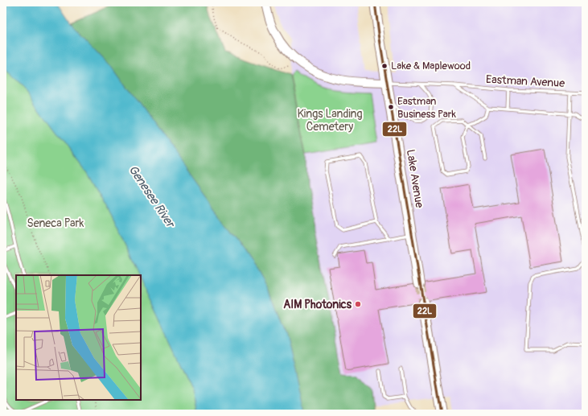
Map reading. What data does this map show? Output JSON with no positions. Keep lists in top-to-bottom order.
{
  "streets": {
    "main road": ["Lake Avenue"],
    "lane": ["Eastman Avenue"]
  },
  "crossings": [
    ["Eastman Avenue", "Lake Avenue"]
  ],
  "water": ["Genesee River"],
  "parks": ["Kings Landing Cemetery", "Seneca Park"],
  "places": ["Lake & Maplewood", "Eastman Business Park", "AIM Photonics"],
  "lines": ["transit line 22L"]
}
